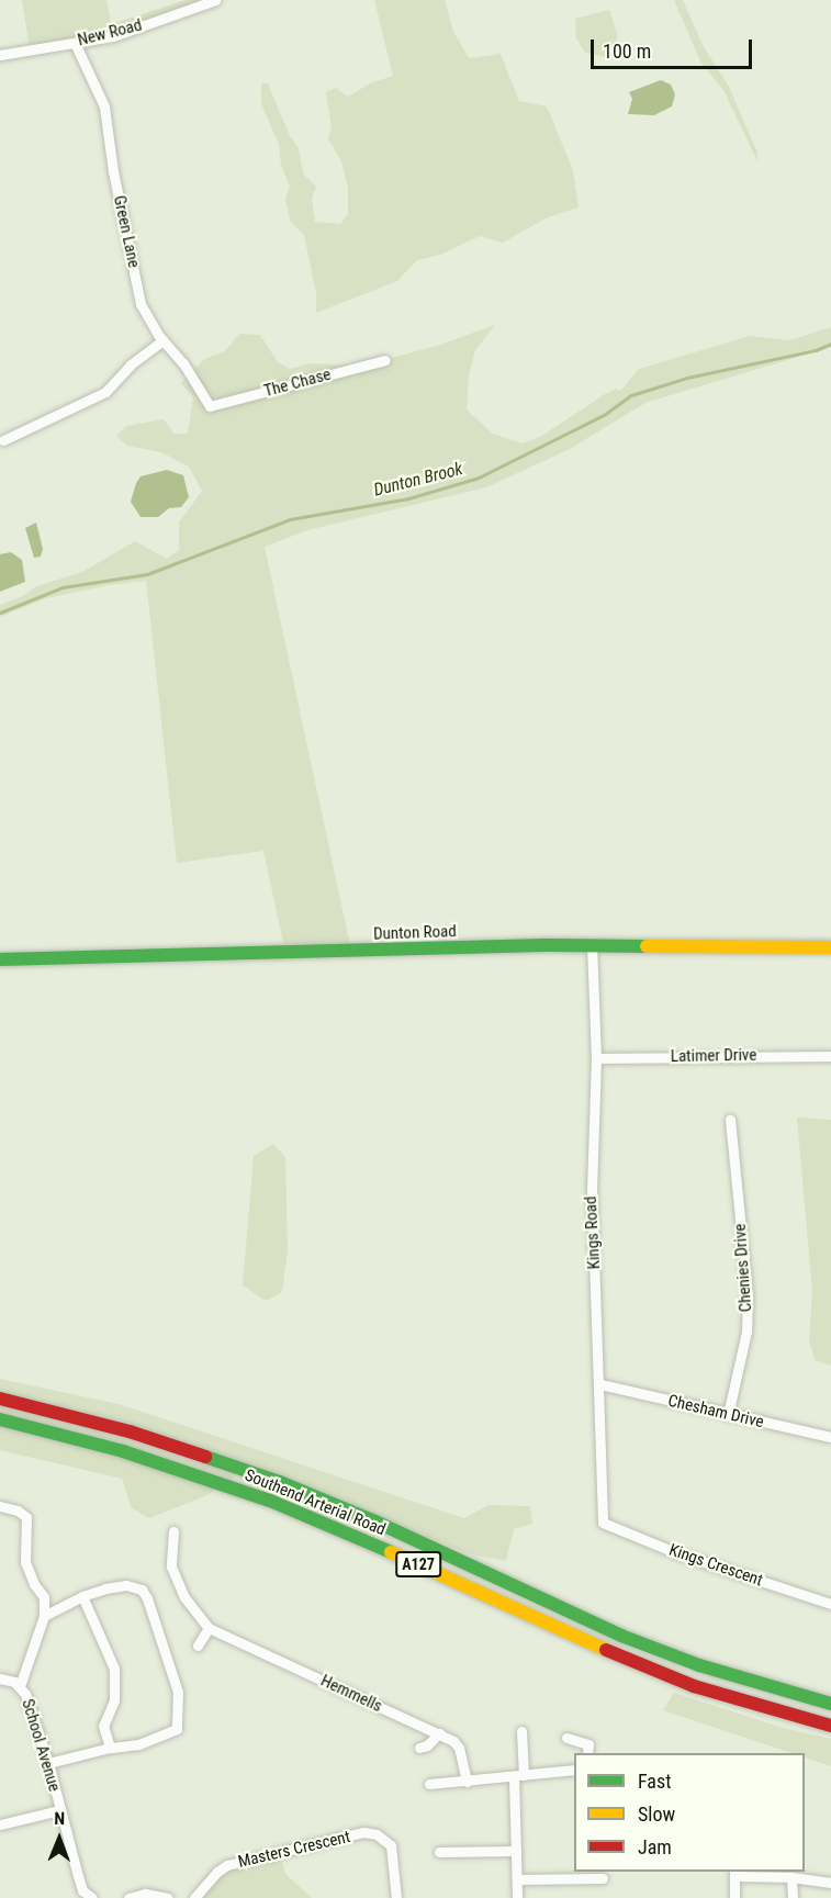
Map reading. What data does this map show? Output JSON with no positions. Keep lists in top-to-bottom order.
{
  "streets": {
    "main road": ["Dunton Road", "Southend Arterial Road", "A127"],
    "street": [
      "New Road",
      "Green Lane",
      "The Chase",
      "Latimer Drive",
      "Kings Road",
      "Chenies Drive",
      "Chesham Drive",
      "Kings Crescent",
      "Hemmells",
      "School Avenue",
      "Masters Crescent"
    ]
  },
  "crossings": [
    ["New Road", "Green Lane"],
    ["Green Lane", "The Chase"],
    ["Dunton Road", "Kings Road"],
    ["Latimer Drive", "Kings Road"],
    ["Kings Road", "Chesham Drive"],
    ["Kings Road", "Kings Crescent"],
    ["Chenies Drive", "Chesham Drive"]
  ],
  "water": ["Dunton Brook"],
  "legend": ["Fast", "Slow", "Jam"],
  "scale_bar": "100 m",
  "north": "top"
}
